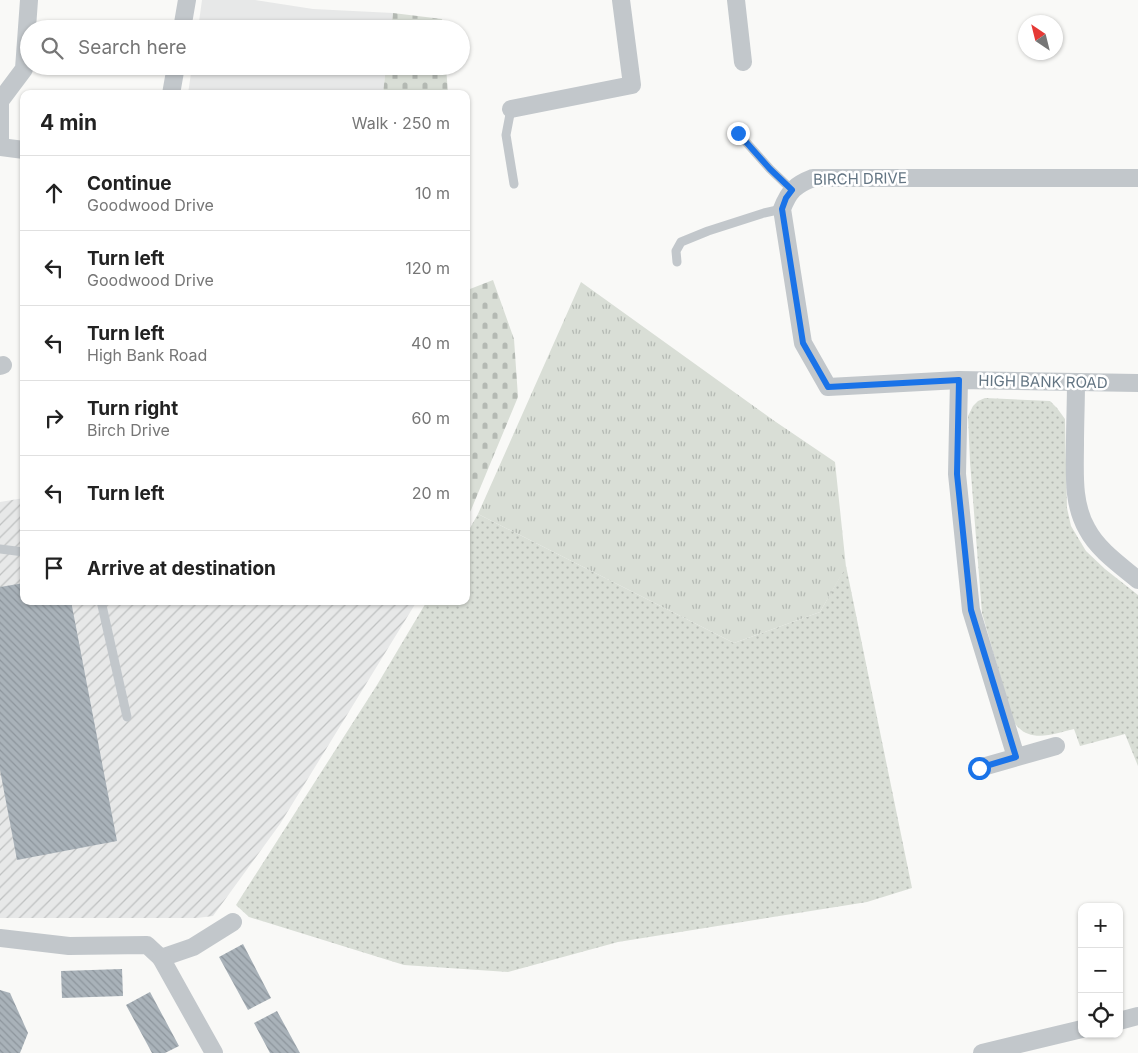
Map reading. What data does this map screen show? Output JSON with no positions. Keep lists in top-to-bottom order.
{
  "streets": {
    "street": ["BIRCH DRIVE", "HIGH BANK ROAD"]
  },
  "crossings": [
    ["BIRCH DRIVE", "HIGH BANK ROAD"]
  ],
  "north": "top left",
  "page": {
    "search": "Search here",
    "heading": ["4 min", "Walk · 250 m"],
    "list": [
      ["Continue", "Goodwood Drive", "10 m"],
      ["Turn left", "Goodwood Drive", "120 m"],
      ["Turn left", "High Bank Road", "40 m"],
      ["Turn right", "Birch Drive", "60 m"],
      ["Turn left", "20 m"],
      "Arrive at destination"
    ],
    "map_buttons": ["+", "−"]
  }
}
